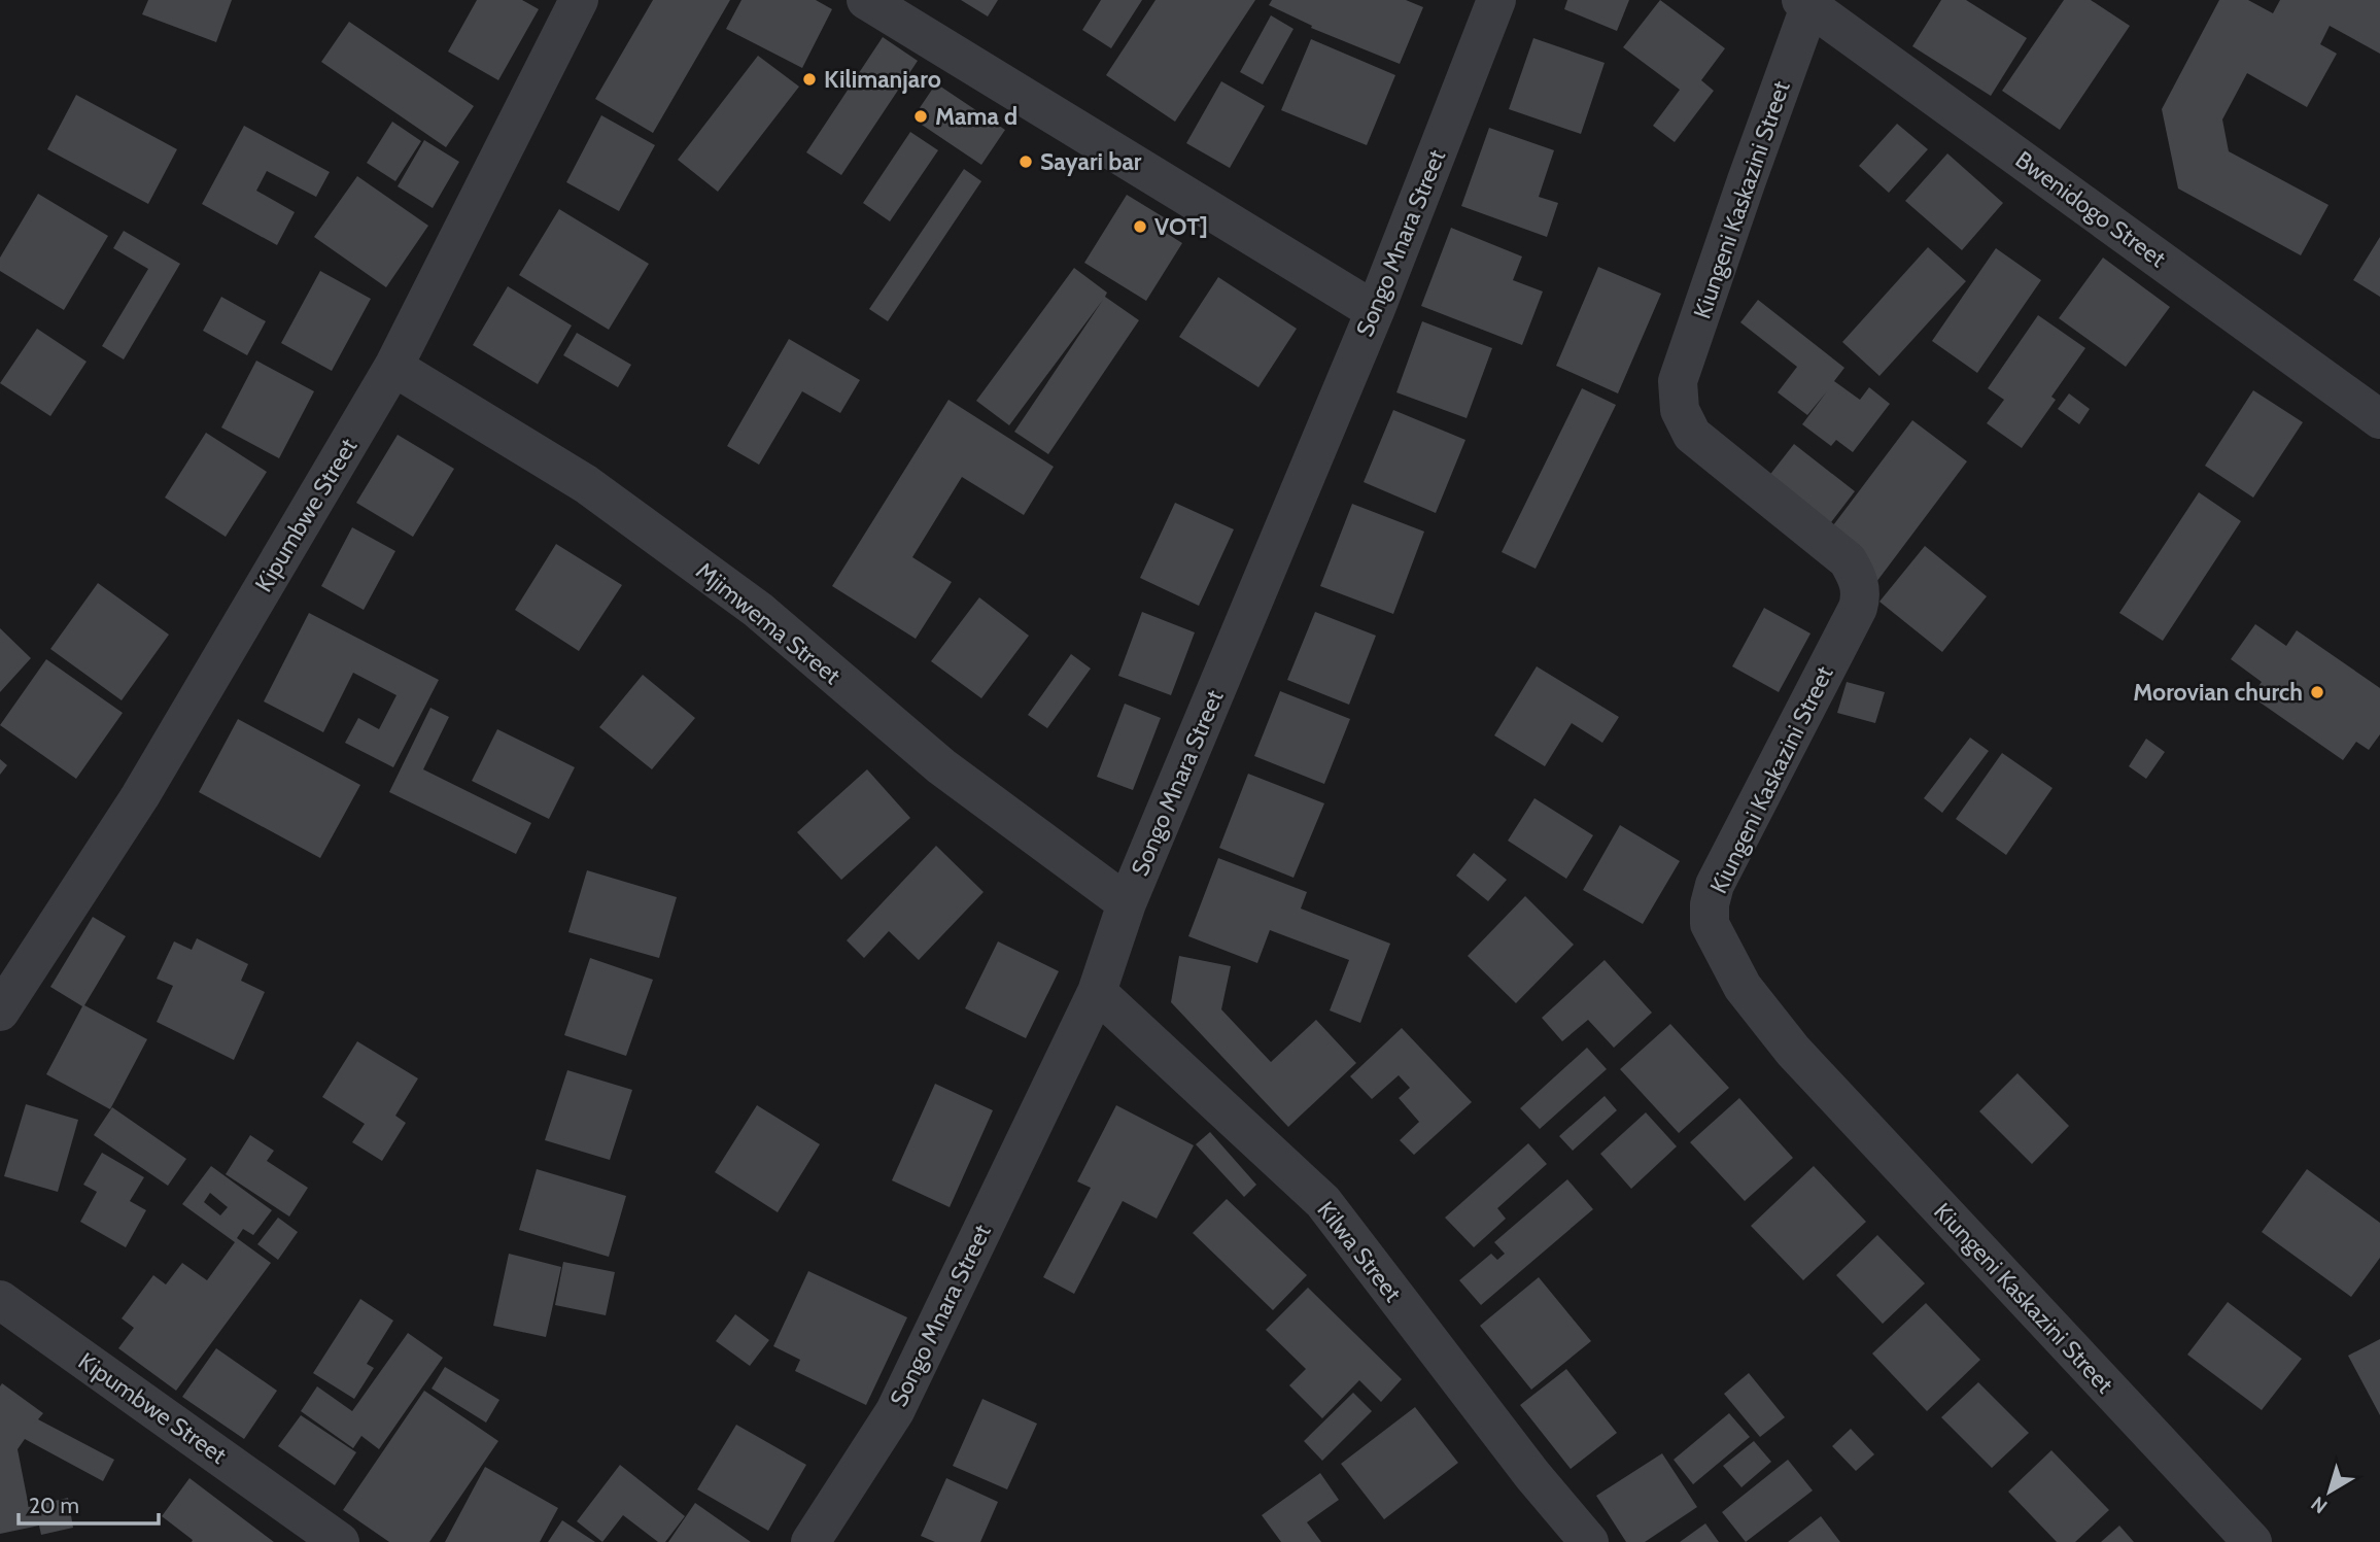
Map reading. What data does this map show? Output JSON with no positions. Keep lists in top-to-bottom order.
{
  "streets": {
    "street": [
      "Kiungeni Kaskazini Street",
      "Bwenidogo Street",
      "Songo Mnara Street",
      "Kipumbwe Street",
      "Mjimwema Street",
      "Kilwa Street"
    ]
  },
  "crossings": [
    ["Kiungeni Kaskazini Street", "Bwenidogo Street"],
    ["Songo Mnara Street", "Mjimwema Street"],
    ["Songo Mnara Street", "Kilwa Street"],
    ["Kipumbwe Street", "Mjimwema Street"]
  ],
  "places": [
    "Kilimanjaro",
    "Mama d",
    "Sayari bar",
    "VOT]",
    "Morovian church"
  ],
  "scale_bar": "20 m",
  "north": "bottom left"
}
